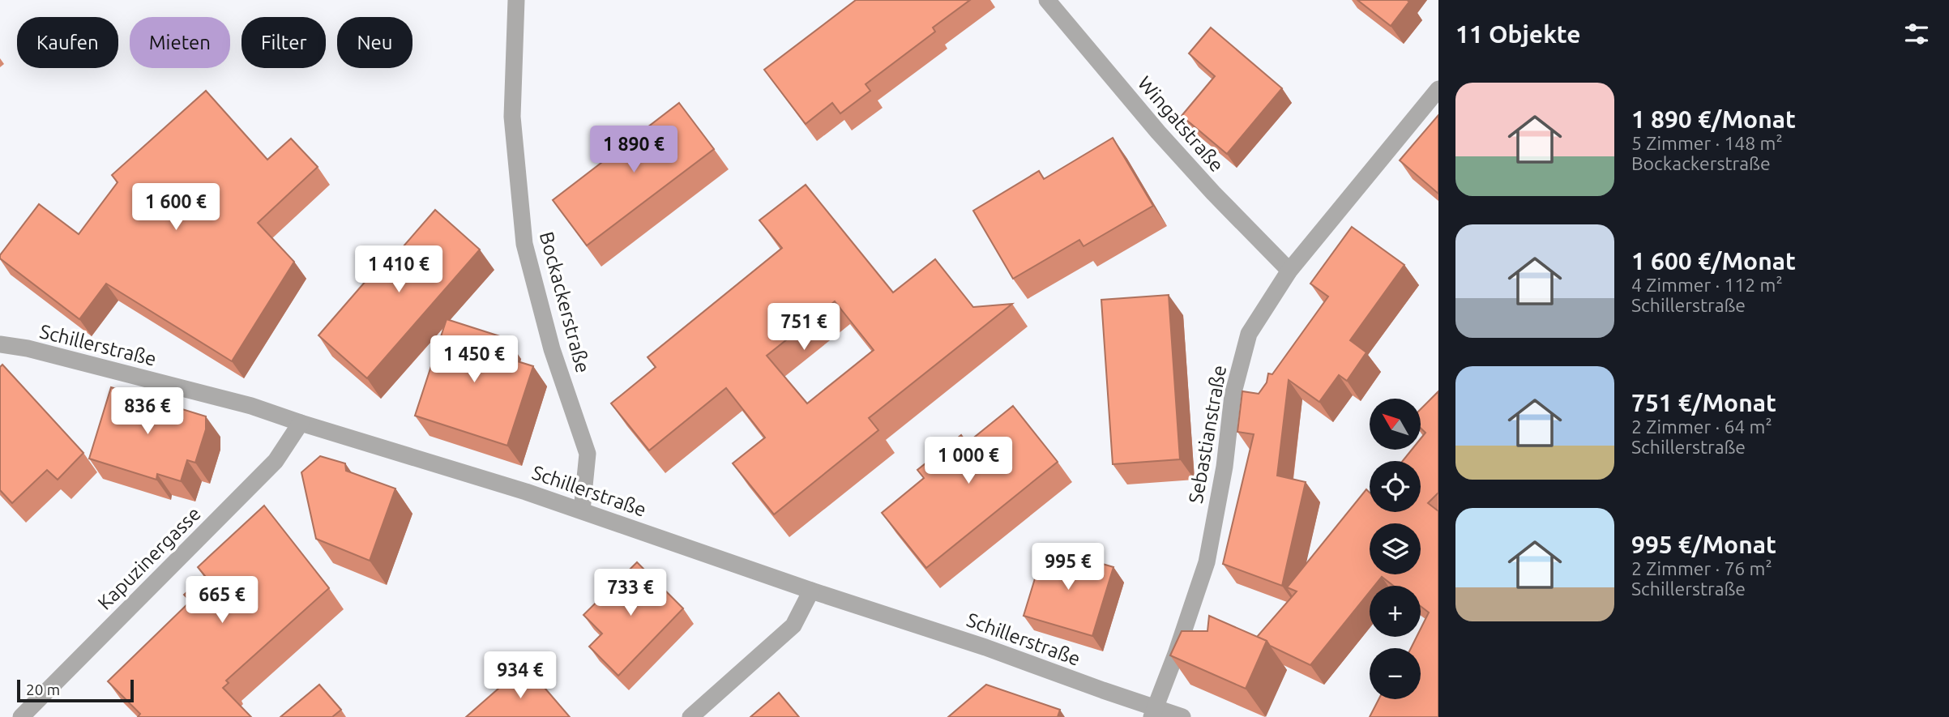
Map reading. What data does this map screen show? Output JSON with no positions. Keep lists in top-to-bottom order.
{
  "streets": {
    "street": [
      "Wingatstraße",
      "Bockackerstraße",
      "Schillerstraße",
      "Sebastianstraße",
      "Kapuzinergasse"
    ]
  },
  "crossings": [
    ["Wingatstraße", "Sebastianstraße"],
    ["Bockackerstraße", "Schillerstraße"],
    ["Schillerstraße", "Sebastianstraße"],
    ["Schillerstraße", "Kapuzinergasse"]
  ],
  "scale_bar": "20 m",
  "north": "top left",
  "page": {
    "heading": "11 Objekte",
    "chip": [
      "Kaufen",
      "Mieten",
      "Filter",
      "Neu"
    ],
    "list": [
      {
        "name": "1 890 €/Monat",
        "note": "5 Zimmer · 148 m² · Bockackerstraße"
      },
      {
        "name": "1 600 €/Monat",
        "note": "4 Zimmer · 112 m² · Schillerstraße"
      },
      {
        "name": "751 €/Monat",
        "note": "2 Zimmer · 64 m² · Schillerstraße"
      },
      {
        "name": "995 €/Monat",
        "note": "2 Zimmer · 76 m² · Schillerstraße"
      }
    ],
    "price": [
      "1 890 €",
      "1 600 €",
      "1 410 €",
      "751 €",
      "1 450 €",
      "836 €",
      "1 000 €",
      "995 €",
      "733 €",
      "665 €",
      "934 €"
    ],
    "map_buttons": ["+", "−"],
    "scale": "20 m"
  }
}
